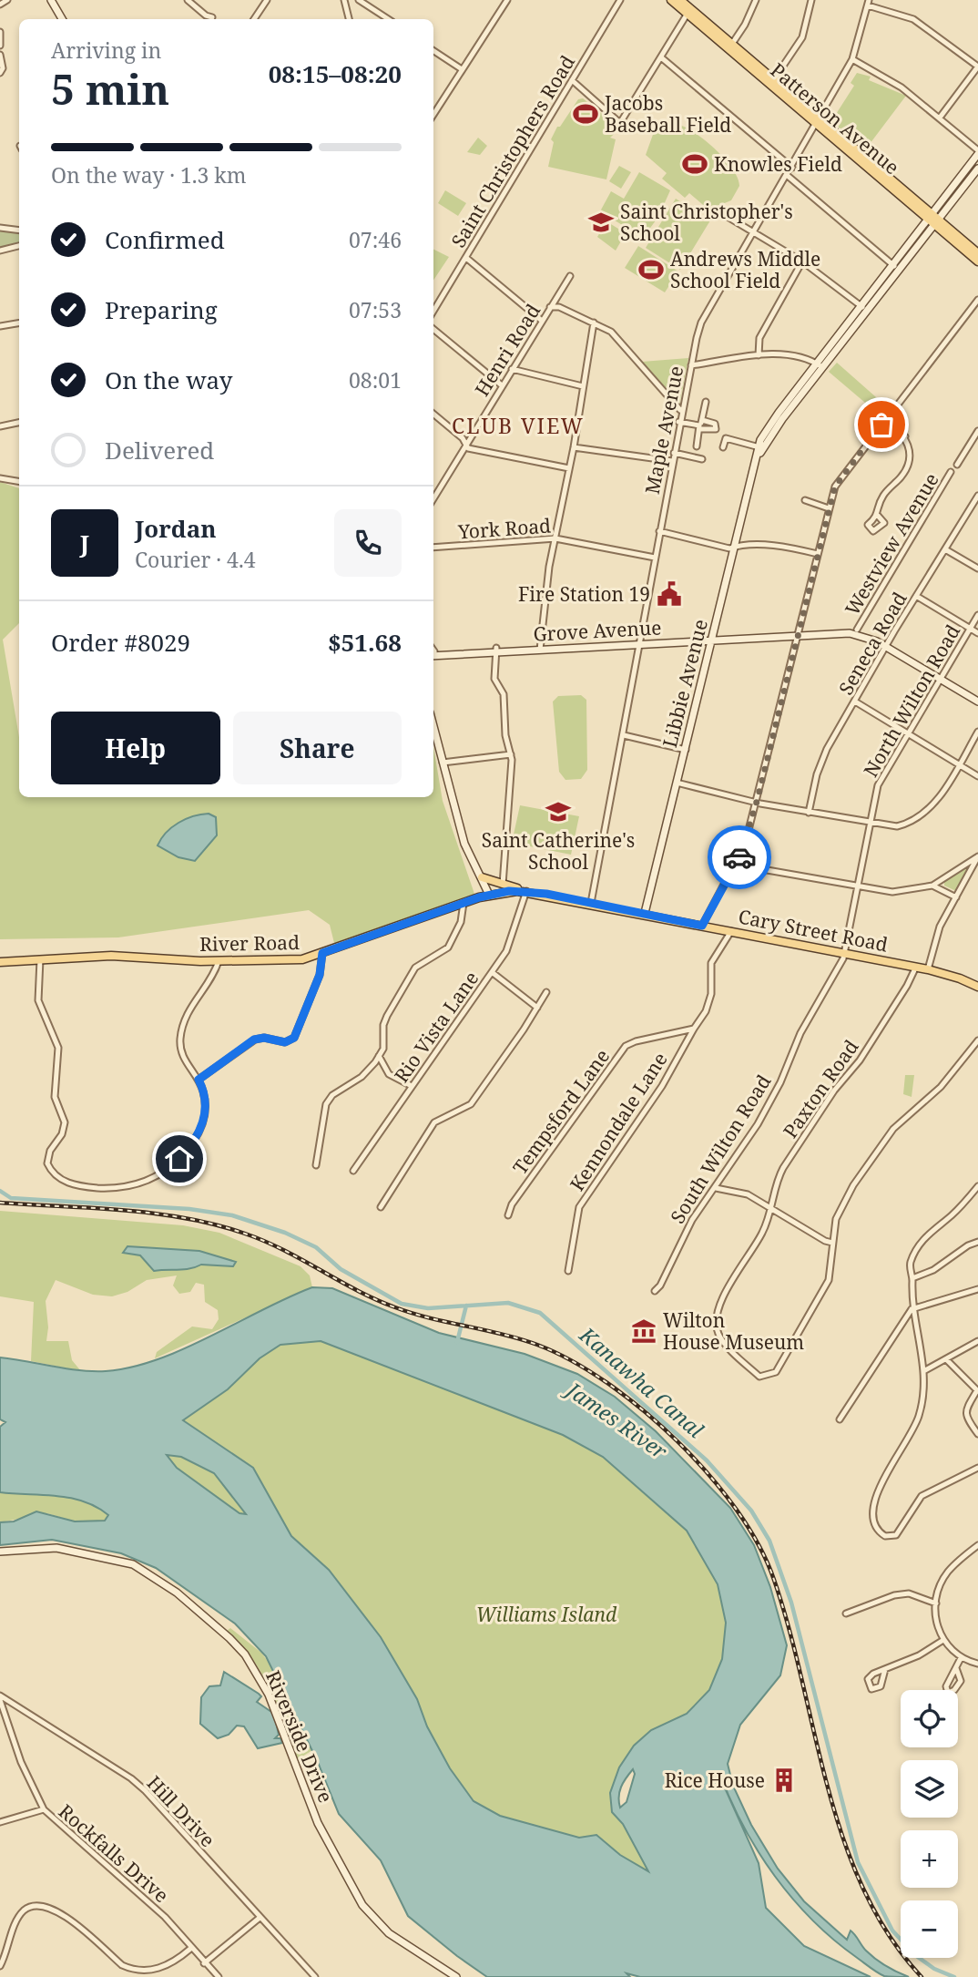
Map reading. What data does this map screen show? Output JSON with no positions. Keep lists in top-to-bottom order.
{
  "streets": {
    "main road": [
      "Patterson Avenue",
      "Grove Avenue",
      "Libbie Avenue",
      "Cary Street Road",
      "River Road",
      "Riverside Drive"
    ],
    "street": [
      "Saint Christophers Road",
      "Henri Road",
      "Maple Avenue",
      "York Road",
      "Westview Avenue",
      "Seneca Road",
      "North Wilton Road",
      "Rio Vista Lane",
      "Paxton Road",
      "Tempsford Lane",
      "Kennondale Lane",
      "South Wilton Road",
      "Hill Drive",
      "Rockfalls Drive"
    ]
  },
  "crossings": [
    ["Patterson Avenue", "Maple Avenue"],
    ["Patterson Avenue", "Libbie Avenue"],
    ["Maple Avenue", "York Road"],
    ["Maple Avenue", "Grove Avenue"],
    ["Maple Avenue", "Cary Street Road"],
    ["Westview Avenue", "Grove Avenue"],
    ["Grove Avenue", "Seneca Road"],
    ["Grove Avenue", "Libbie Avenue"],
    ["Grove Avenue", "North Wilton Road"],
    ["Libbie Avenue", "Cary Street Road"],
    ["North Wilton Road", "Cary Street Road"],
    ["North Wilton Road", "South Wilton Road"],
    ["Cary Street Road", "River Road"],
    ["Cary Street Road", "Rio Vista Lane"],
    ["Cary Street Road", "Paxton Road"],
    ["Cary Street Road", "South Wilton Road"],
    ["Tempsford Lane", "Kennondale Lane"],
    ["Hill Drive", "Rockfalls Drive"]
  ],
  "districts": ["CLUB VIEW"],
  "water": ["Kanawha Canal", "James River"],
  "parks": ["Williams Island"],
  "places": {
    "sports": ["Jacobs Baseball Field", "Knowles Field", "Andrews Middle School Field"],
    "school or university": ["Saint Christopher's School", "Saint Catherine's School"],
    "public building": ["Fire Station 19"],
    "museum": ["Wilton House Museum"],
    "building": ["Rice House"]
  },
  "page": {
    "heading": ["5 min", "Arriving in", "08:15–08:20"],
    "panel": [
      "Jordan",
      "Courier · 4.4",
      "Order #8029",
      "$51.68"
    ],
    "bar": "On the way · 1.3 km",
    "list": [
      ["Confirmed", "07:46"],
      ["Preparing", "07:53"],
      ["On the way", "08:01"],
      "Delivered"
    ],
    "round": "J",
    "buttons": ["Help", "Share"],
    "map_buttons": ["+", "−"]
  }
}
